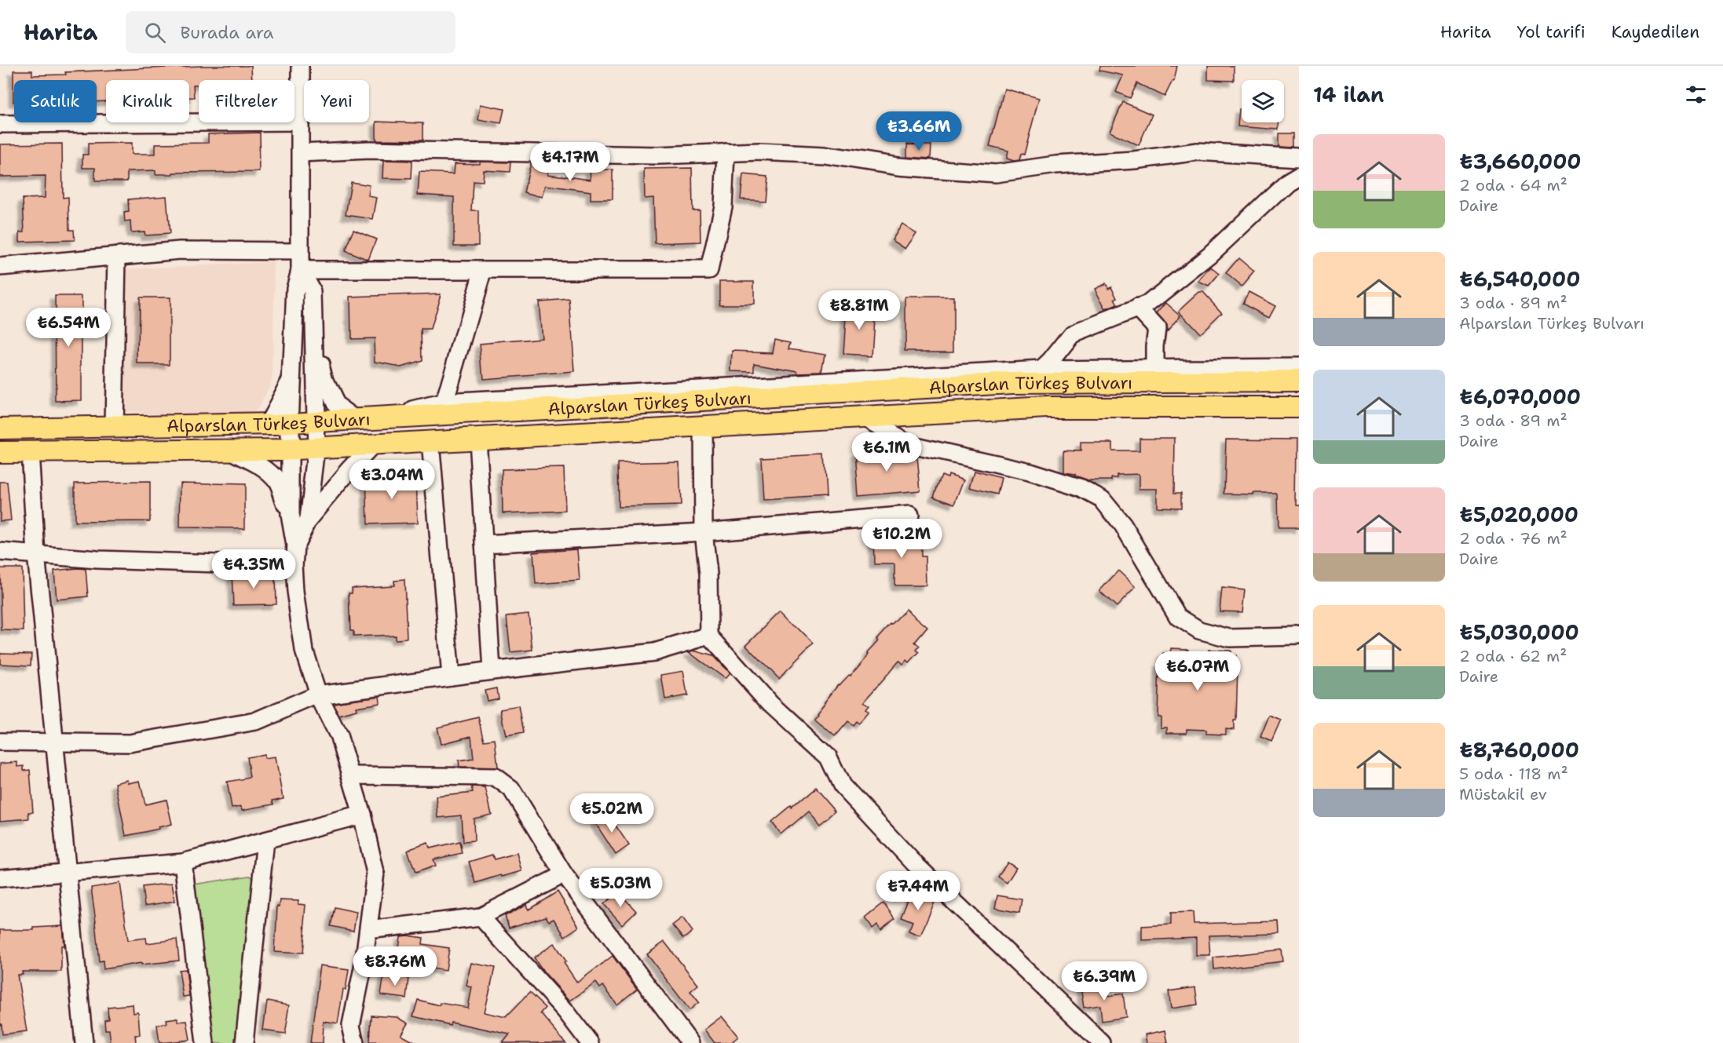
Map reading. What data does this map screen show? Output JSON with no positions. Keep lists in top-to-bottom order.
{
  "streets": {
    "main road": ["Alparslan Türkeş Bulvarı"]
  },
  "page": {
    "header": "Harita",
    "search": "Burada ara",
    "nav": ["Harita", "Yol tarifi", "Kaydedilen"],
    "heading": "14 ilan",
    "chip": [
      "Satılık",
      "Kiralık",
      "Filtreler",
      "Yeni"
    ],
    "price": [
      "₺3.66M",
      "₺4.17M",
      "₺8.81M",
      "₺6.54M",
      "₺6.1M",
      "₺3.04M",
      "₺10.2M",
      "₺4.35M",
      "₺6.07M",
      "₺5.02M",
      "₺5.03M",
      "₺7.44M",
      "₺8.76M",
      "₺6.39M"
    ],
    "list": [
      {
        "name": "₺3,660,000",
        "note": "2 oda · 64 m² · Daire"
      },
      {
        "name": "₺6,540,000",
        "note": "3 oda · 89 m² · Alparslan Türkeş Bulvarı"
      },
      {
        "name": "₺6,070,000",
        "note": "3 oda · 89 m² · Daire"
      },
      {
        "name": "₺5,020,000",
        "note": "2 oda · 76 m² · Daire"
      },
      {
        "name": "₺5,030,000",
        "note": "2 oda · 62 m² · Daire"
      },
      {
        "name": "₺8,760,000",
        "note": "5 oda · 118 m² · Müstakil ev"
      }
    ]
  }
}
